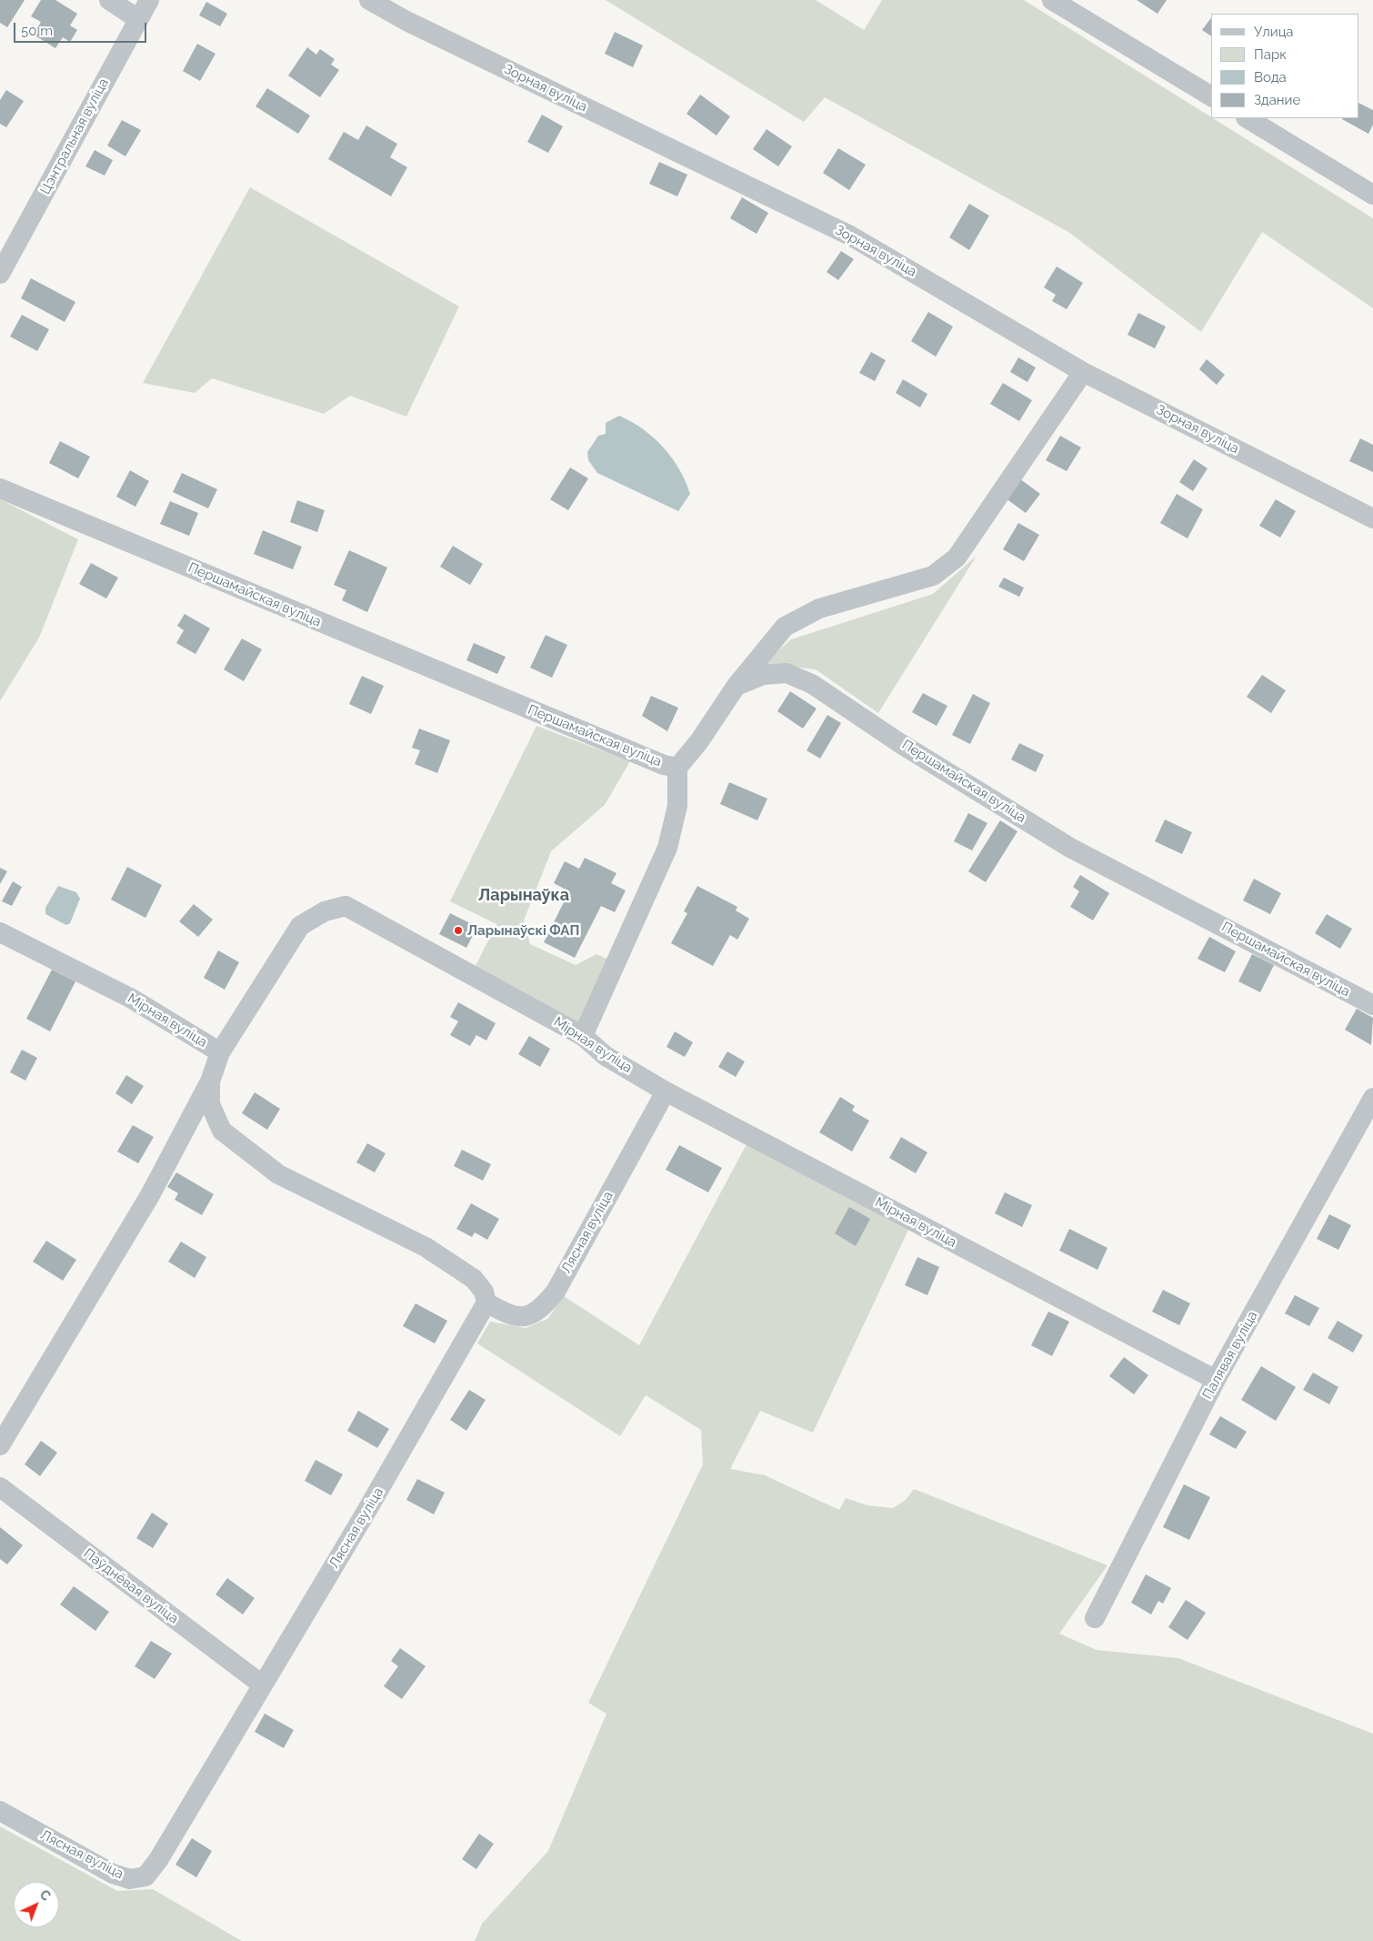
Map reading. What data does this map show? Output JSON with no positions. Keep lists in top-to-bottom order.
{
  "streets": {
    "street": [
      "Зорная вуліца",
      "Цэнтральная вуліца",
      "Першамайская вуліца",
      "Мірная вуліца",
      "Лясная вуліца",
      "Палявая вуліца",
      "Паўднёвая вуліца"
    ]
  },
  "crossings": [
    ["Мірная вуліца", "Лясная вуліца"],
    ["Мірная вуліца", "Палявая вуліца"],
    ["Лясная вуліца", "Паўднёвая вуліца"]
  ],
  "districts": ["Ларынаўка"],
  "places": ["Ларынаўскі ФАП"],
  "legend": [
    "Улица",
    "Парк",
    "Вода",
    "Здание"
  ],
  "scale_bar": "50 m",
  "north": "top right"
}
